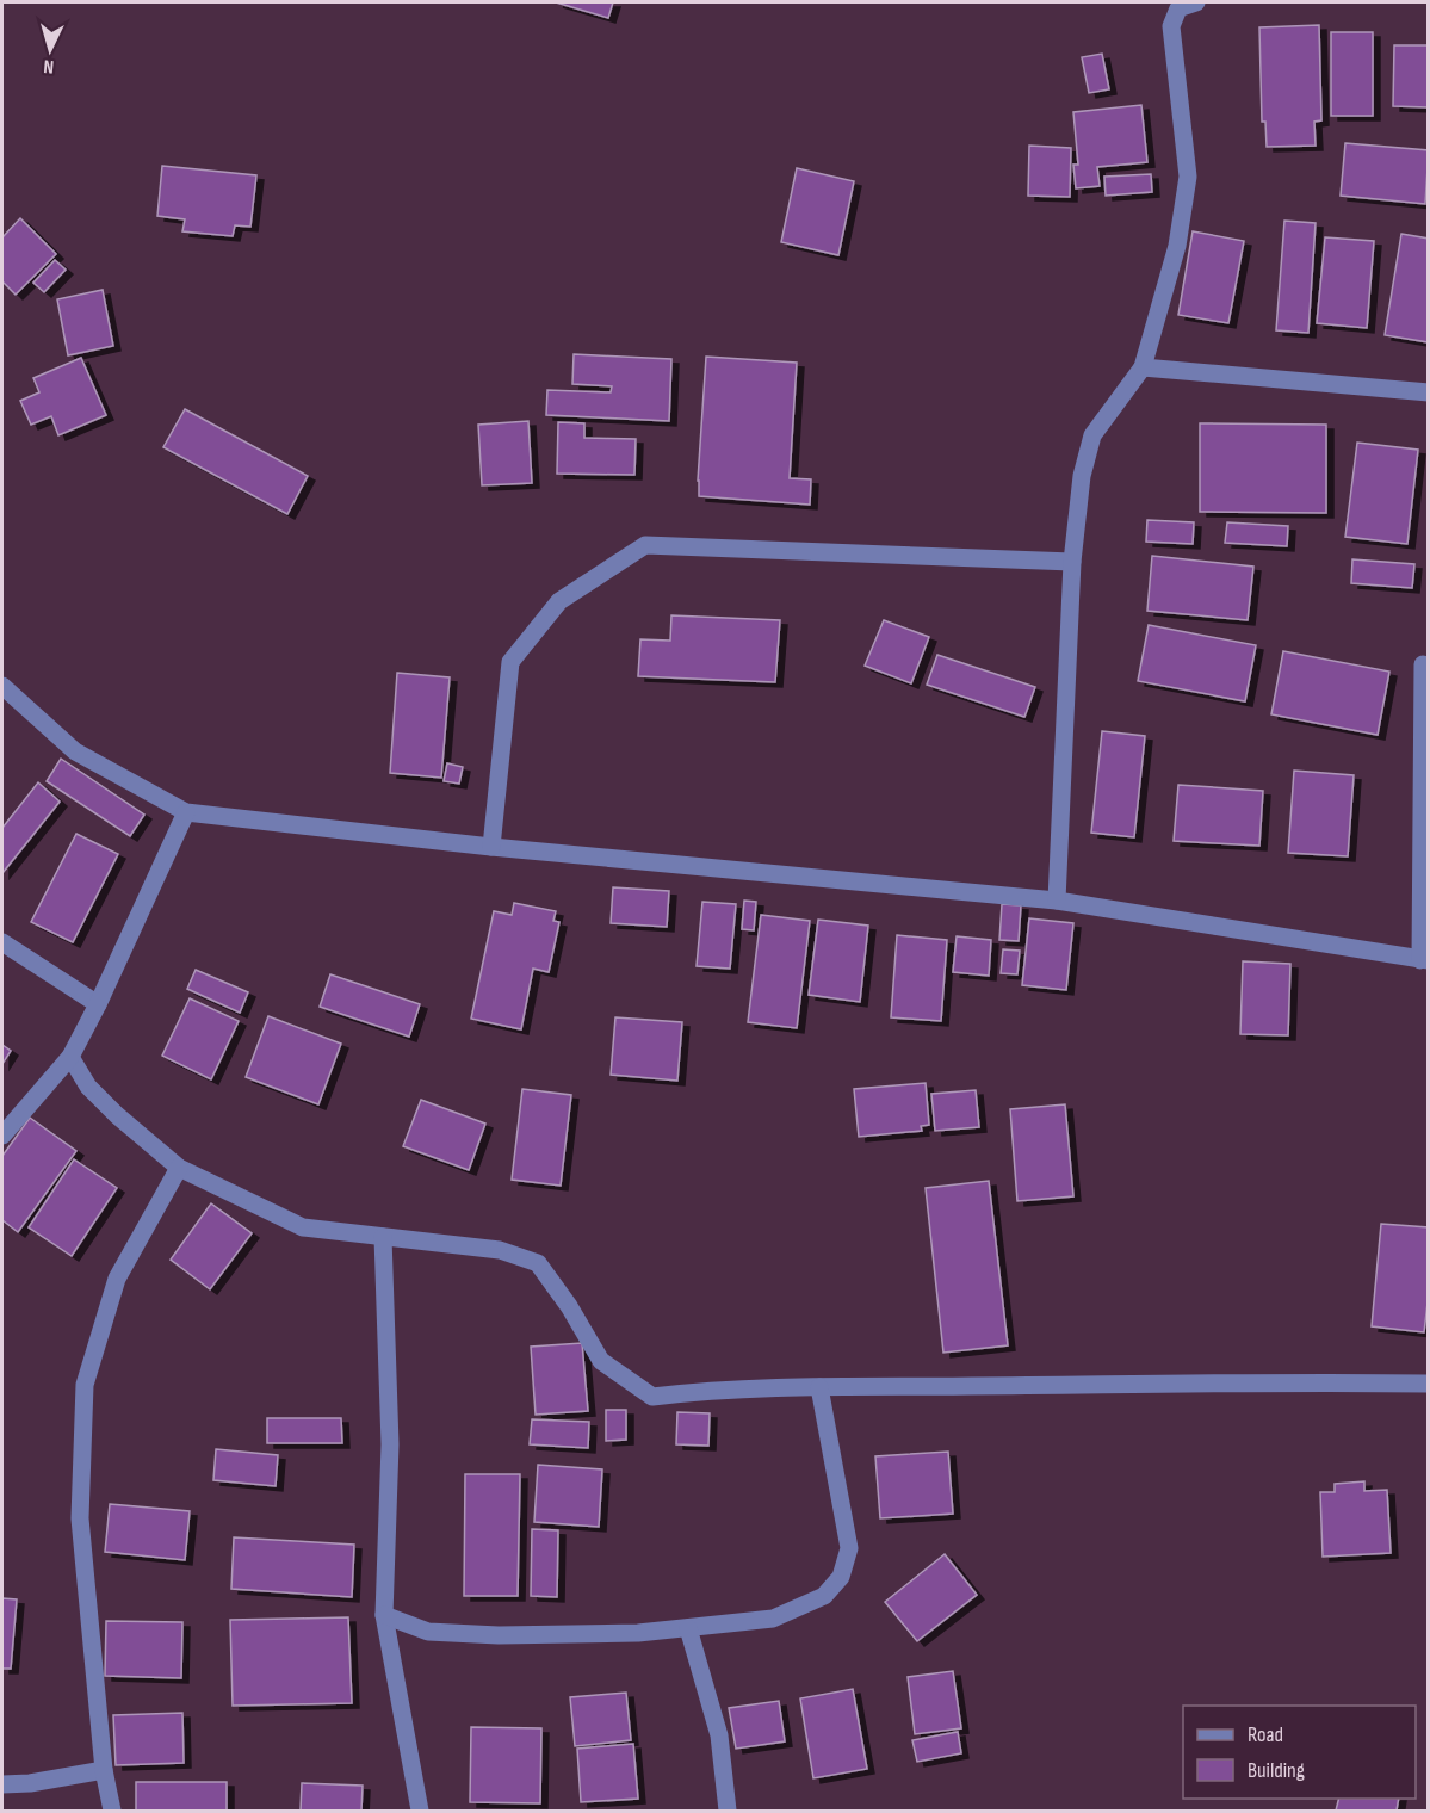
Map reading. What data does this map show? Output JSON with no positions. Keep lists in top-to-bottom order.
{
  "legend": ["Road", "Building"],
  "north": "bottom"
}
